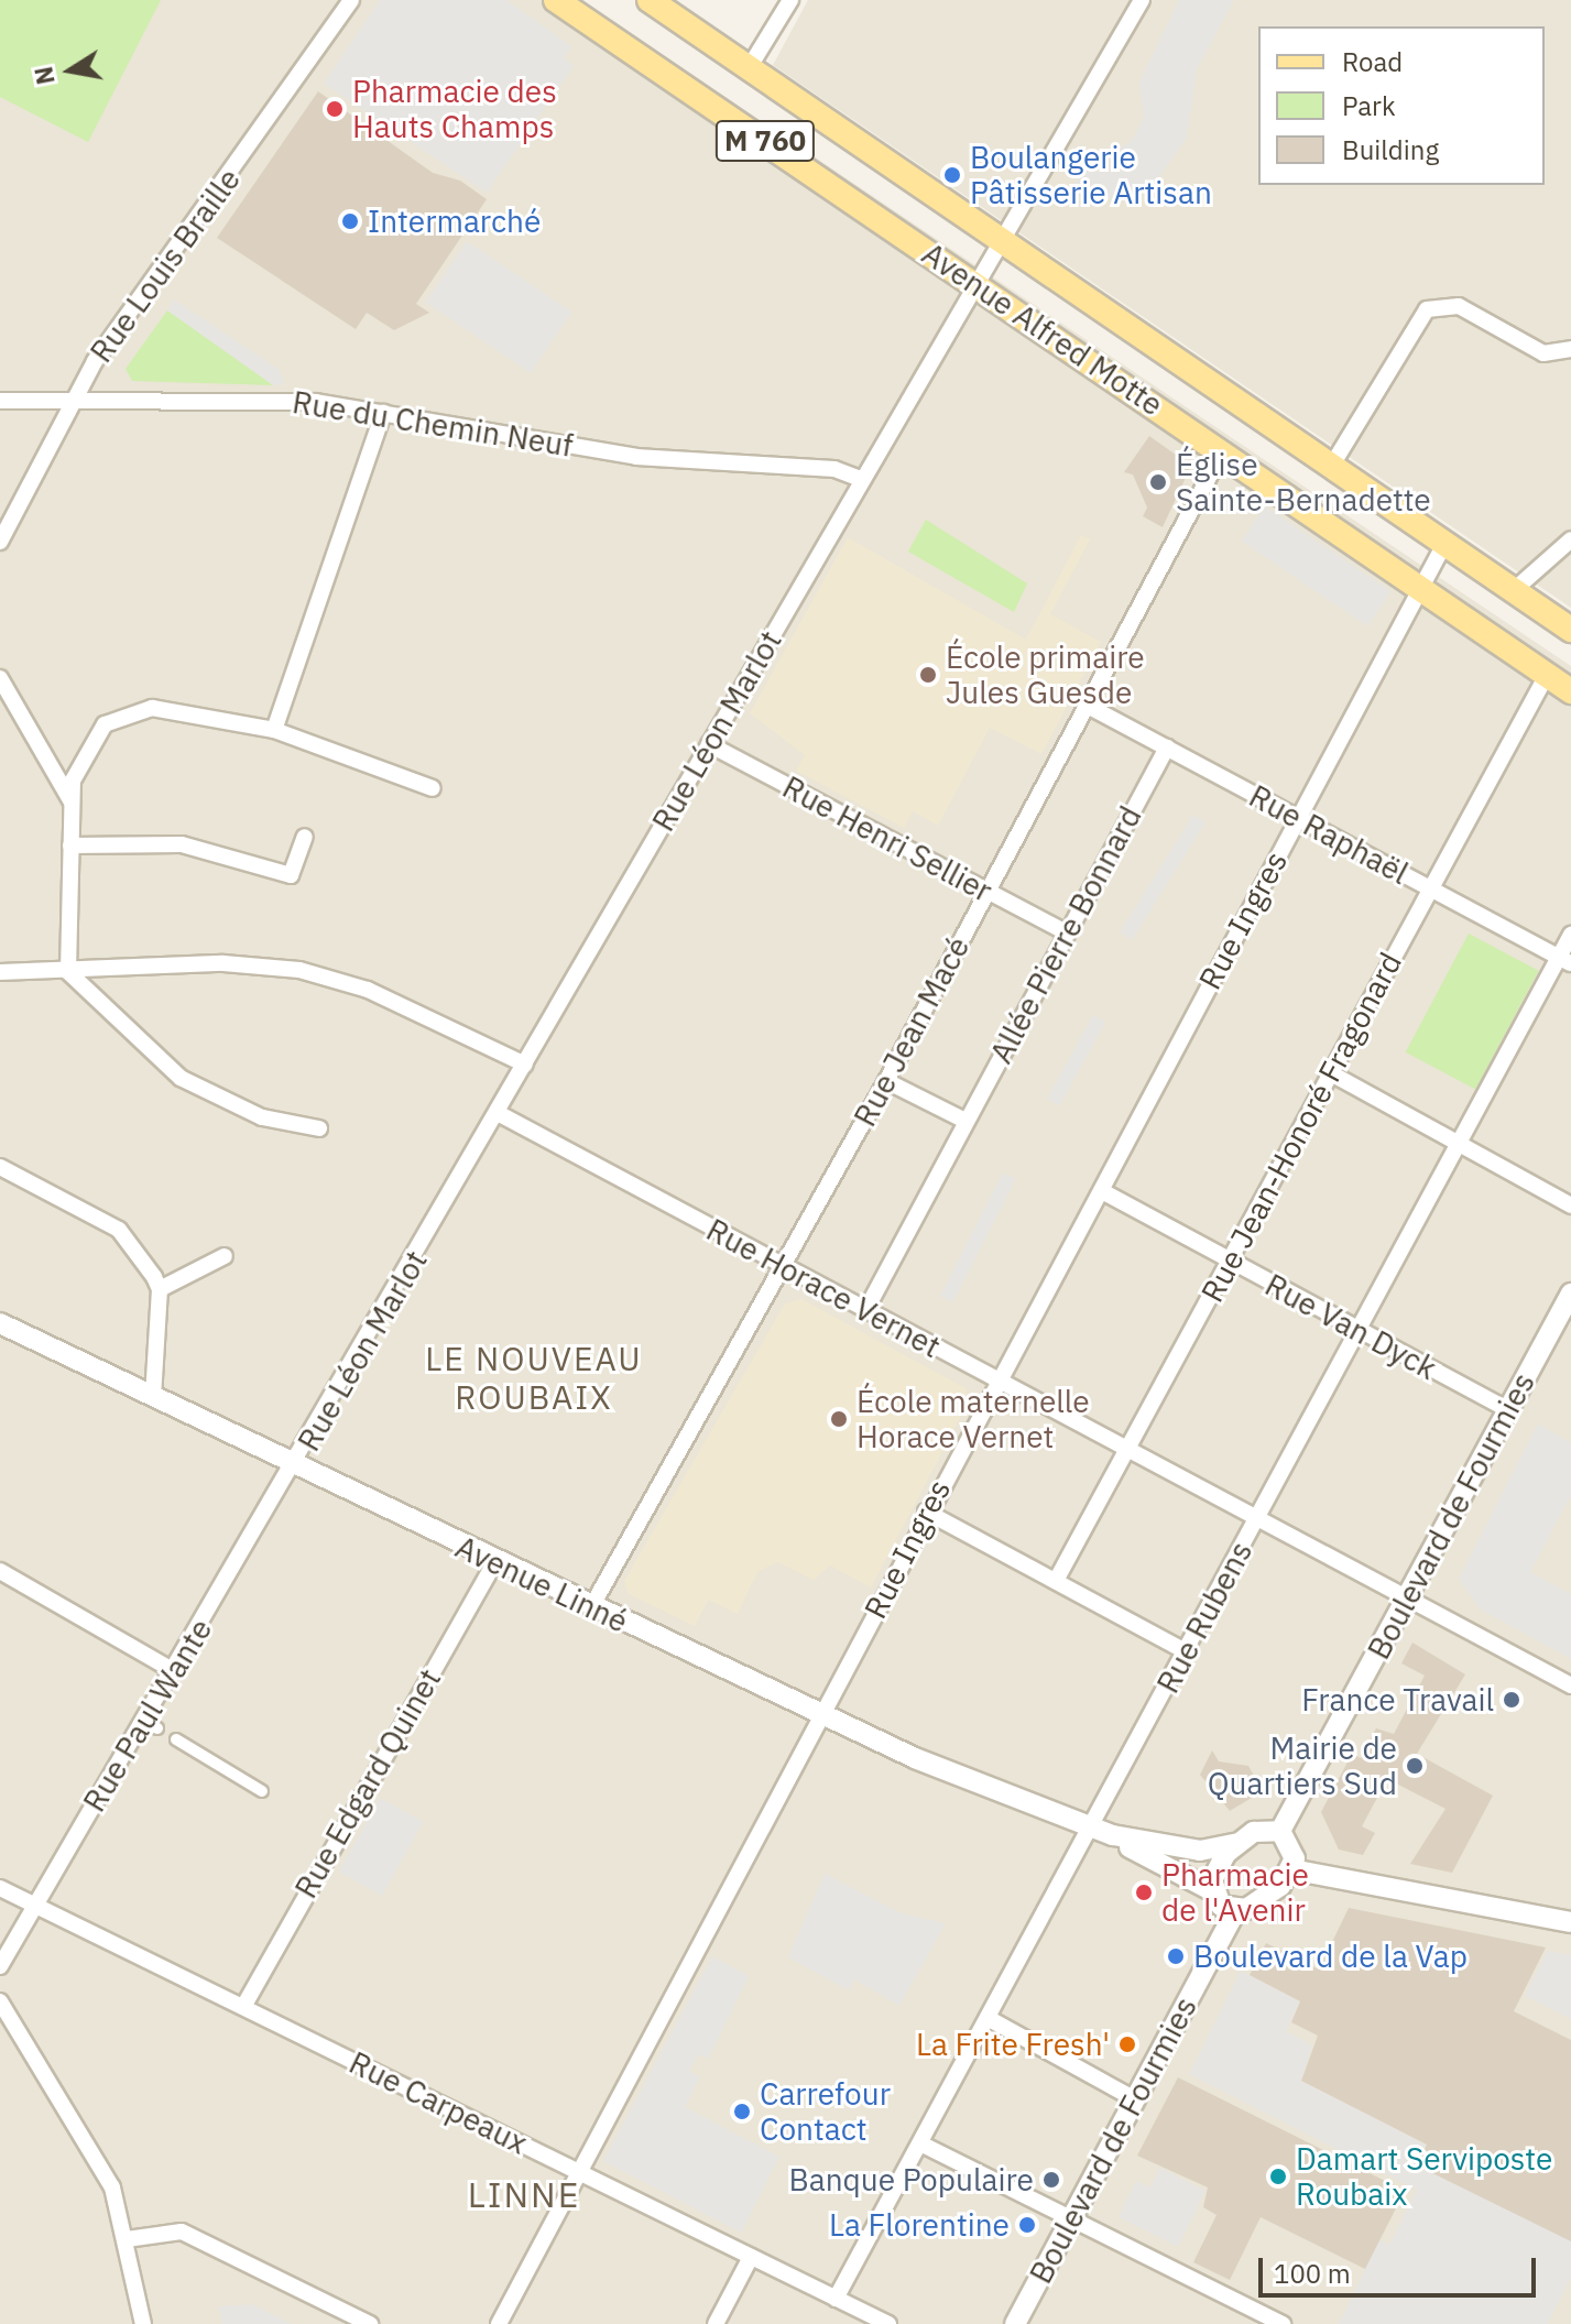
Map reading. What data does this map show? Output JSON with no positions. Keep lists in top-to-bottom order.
{
  "streets": {
    "main road": ["M 760", "Avenue Alfred Motte"],
    "street": [
      "Rue Louis Braille",
      "Rue du Chemin Neuf",
      "Rue Léon Marlot",
      "Rue Raphaël",
      "Rue Henri Sellier",
      "Rue Ingres",
      "Allée Pierre Bonnard",
      "Rue Jean Macé",
      "Rue Jean-Honoré Fragonard",
      "Rue Horace Vernet",
      "Rue Van Dyck",
      "Boulevard de Fourmies",
      "Avenue Linné",
      "Rue Rubens",
      "Rue Paul Wante",
      "Rue Edgard Quinet",
      "Rue Carpeaux"
    ]
  },
  "crossings": [
    ["Rue Louis Braille", "Rue du Chemin Neuf"],
    ["Avenue Alfred Motte", "Rue Léon Marlot"],
    ["Avenue Alfred Motte", "Rue Ingres"],
    ["Avenue Alfred Motte", "Rue Jean Macé"],
    ["Avenue Alfred Motte", "Rue Jean-Honoré Fragonard"],
    ["Rue du Chemin Neuf", "Rue Léon Marlot"],
    ["Rue Léon Marlot", "Rue Henri Sellier"],
    ["Rue Léon Marlot", "Rue Horace Vernet"],
    ["Rue Léon Marlot", "Avenue Linné"],
    ["Rue Léon Marlot", "Rue Paul Wante"],
    ["Rue Raphaël", "Rue Ingres"],
    ["Rue Raphaël", "Allée Pierre Bonnard"],
    ["Rue Raphaël", "Rue Jean Macé"],
    ["Rue Raphaël", "Rue Jean-Honoré Fragonard"],
    ["Rue Raphaël", "Rue Rubens"],
    ["Rue Henri Sellier", "Allée Pierre Bonnard"],
    ["Rue Henri Sellier", "Rue Jean Macé"],
    ["Rue Ingres", "Rue Horace Vernet"],
    ["Rue Ingres", "Rue Van Dyck"],
    ["Rue Ingres", "Avenue Linné"],
    ["Rue Ingres", "Rue Carpeaux"],
    ["Allée Pierre Bonnard", "Rue Horace Vernet"],
    ["Rue Jean Macé", "Rue Horace Vernet"],
    ["Rue Jean Macé", "Avenue Linné"],
    ["Rue Jean-Honoré Fragonard", "Rue Horace Vernet"],
    ["Rue Jean-Honoré Fragonard", "Rue Van Dyck"],
    ["Rue Horace Vernet", "Boulevard de Fourmies"],
    ["Rue Horace Vernet", "Rue Rubens"],
    ["Rue Van Dyck", "Boulevard de Fourmies"],
    ["Rue Van Dyck", "Rue Rubens"],
    ["Boulevard de Fourmies", "Avenue Linné"],
    ["Avenue Linné", "Rue Rubens"],
    ["Avenue Linné", "Rue Paul Wante"],
    ["Avenue Linné", "Rue Edgard Quinet"],
    ["Rue Rubens", "Rue Carpeaux"],
    ["Rue Paul Wante", "Rue Carpeaux"],
    ["Rue Edgard Quinet", "Rue Carpeaux"]
  ],
  "districts": ["LE NOUVEAU ROUBAIX", "LINNE"],
  "places": [
    "Pharmacie des Hauts Champs",
    "Boulangerie Pâtisserie Artisan",
    "Intermarché",
    "Église Sainte-Bernadette",
    "École primaire Jules Guesde",
    "École maternelle Horace Vernet",
    "France Travail",
    "Mairie de Quartiers Sud",
    "Pharmacie de l'Avenir",
    "Boulevard de la Vap",
    "La Frite Fresh'",
    "Carrefour Contact",
    "Damart Serviposte Roubaix",
    "Banque Populaire",
    "La Florentine"
  ],
  "legend": ["Road", "Park", "Building"],
  "scale_bar": "100 m",
  "north": "left"
}
